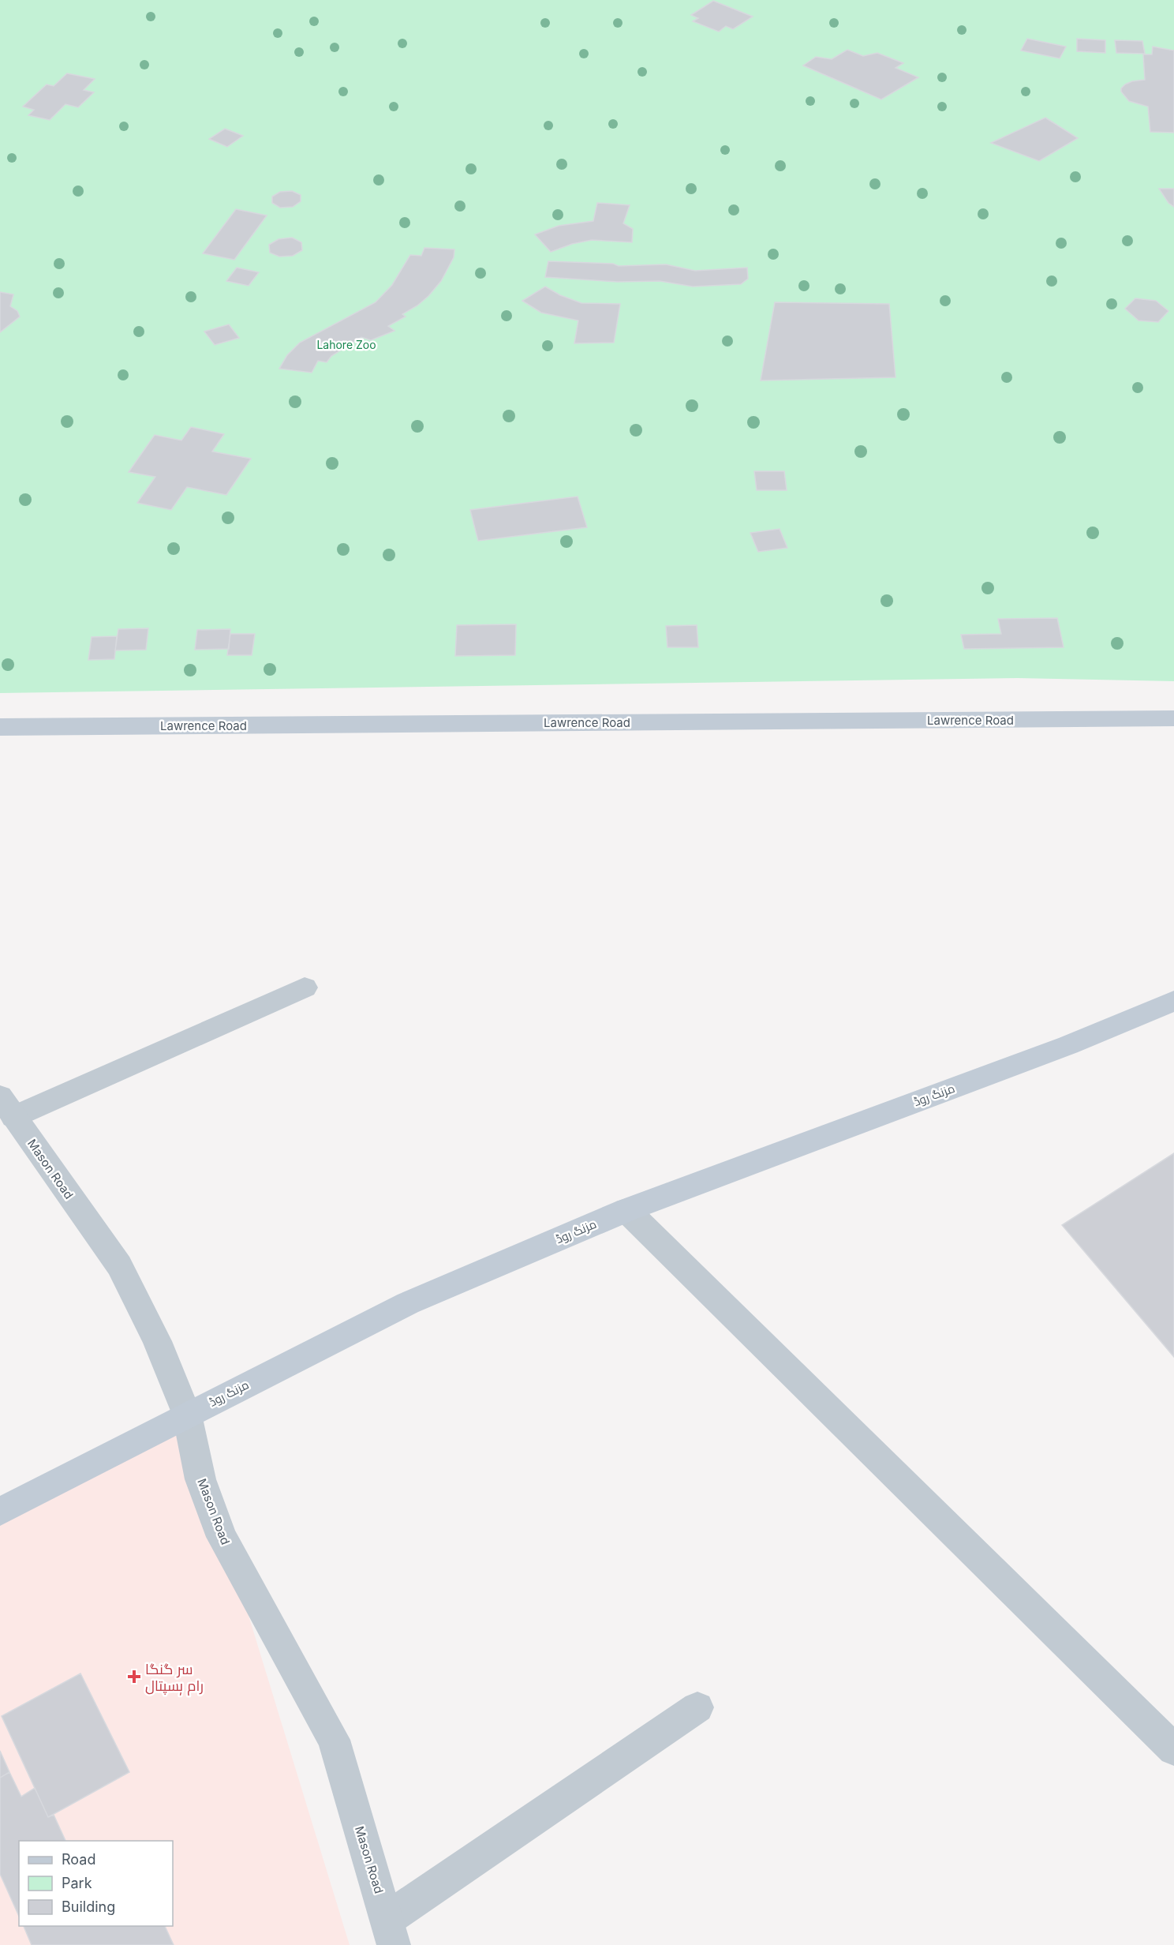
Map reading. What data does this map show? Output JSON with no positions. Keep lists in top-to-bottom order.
{
  "streets": {
    "main road": ["Lawrence Road", "مزنگ روڈ"],
    "street": ["Mason Road"]
  },
  "crossings": [
    ["مزنگ روڈ", "Mason Road"]
  ],
  "parks": ["Lahore Zoo"],
  "places": {
    "health": ["سر گنگا رام ہسپتال"]
  },
  "legend": ["Road", "Park", "Building"]
}
